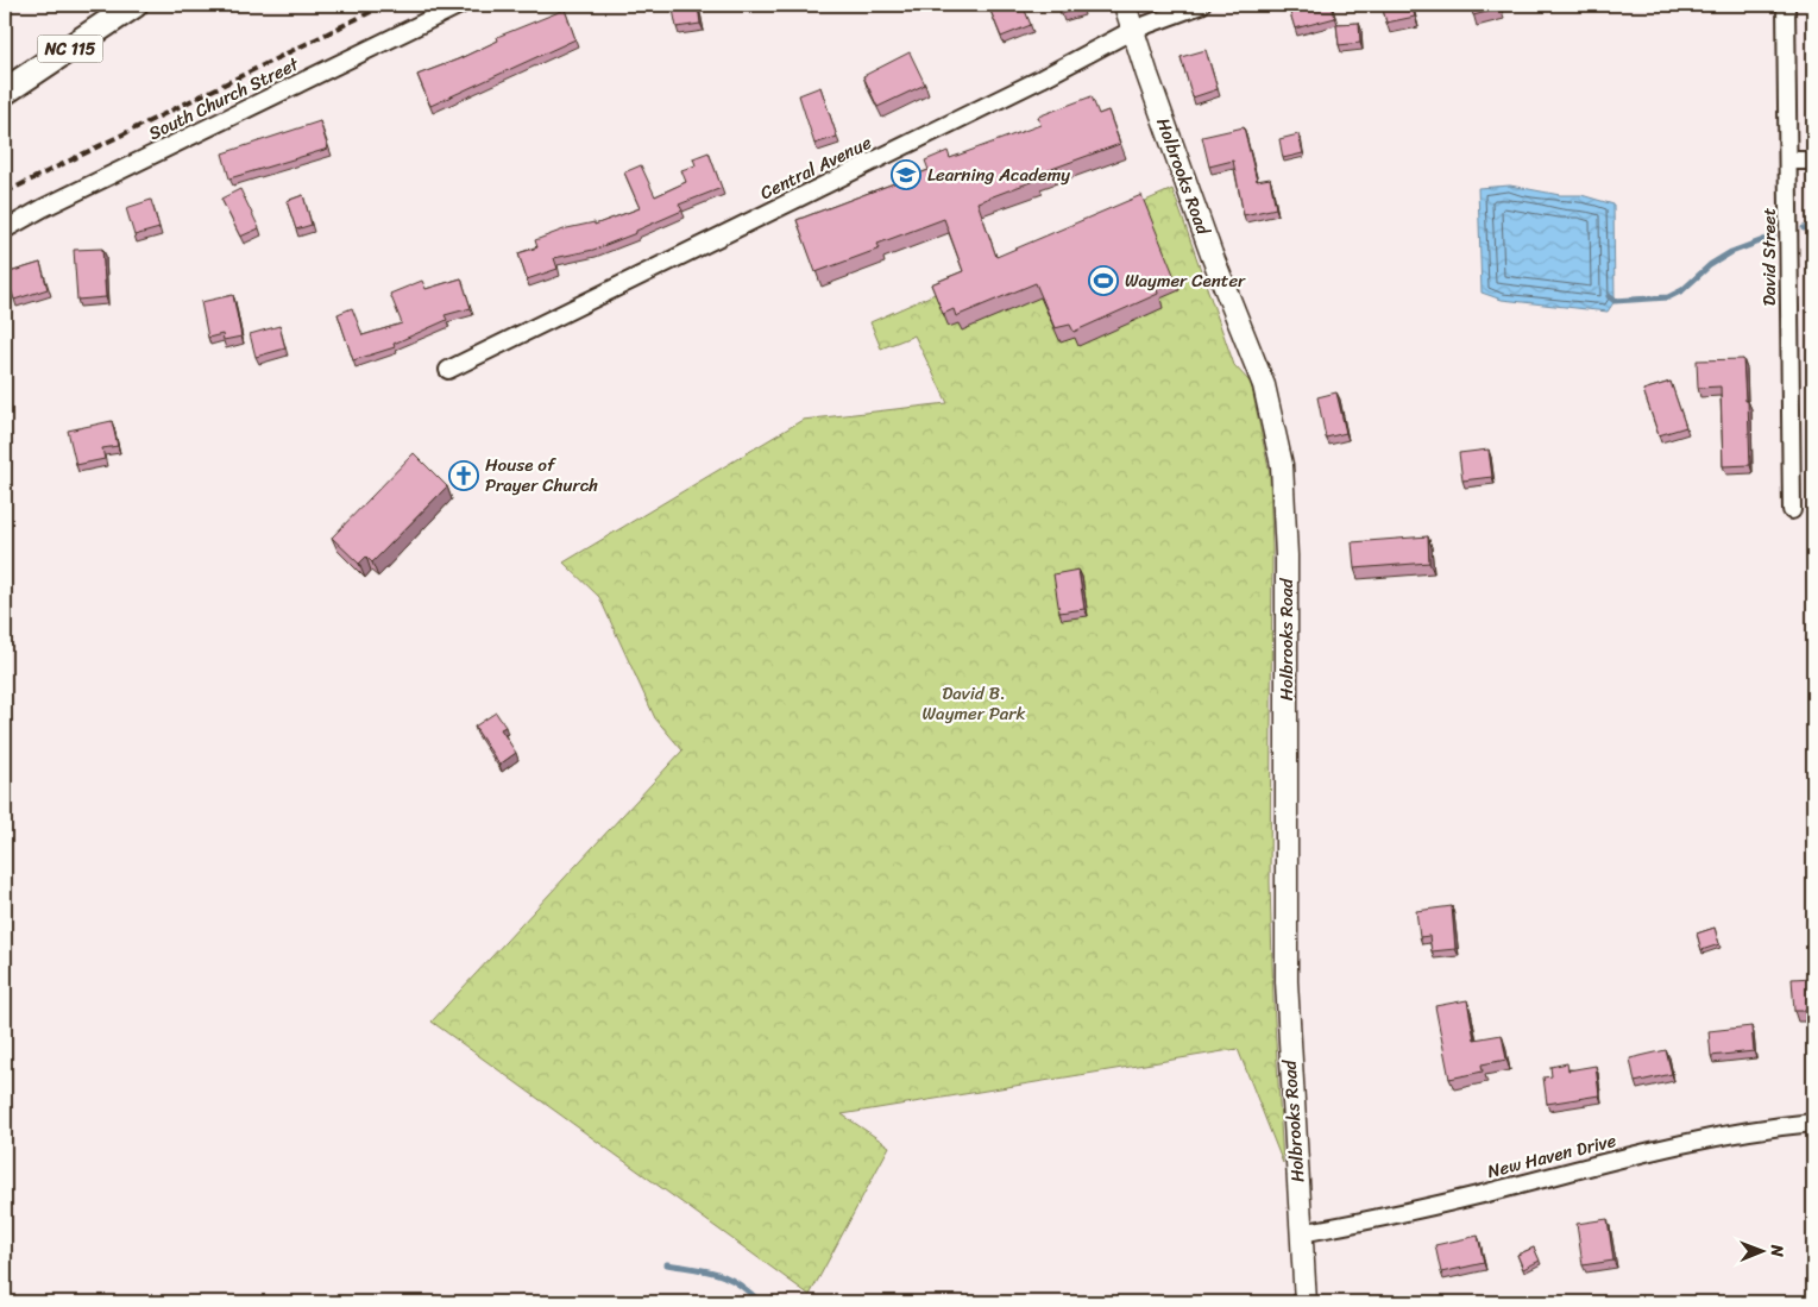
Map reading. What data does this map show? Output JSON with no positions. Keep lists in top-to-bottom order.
{
  "streets": {
    "main road": ["NC 115"],
    "street": [
      "South Church Street",
      "Central Avenue",
      "Holbrooks Road",
      "David Street",
      "New Haven Drive"
    ]
  },
  "crossings": [
    ["Central Avenue", "Holbrooks Road"],
    ["Holbrooks Road", "New Haven Drive"]
  ],
  "parks": ["David B. Waymer Park"],
  "places": {
    "school or university": ["Learning Academy"],
    "sports": ["Waymer Center"],
    "church": ["House of Prayer Church"]
  },
  "north": "right"
}
